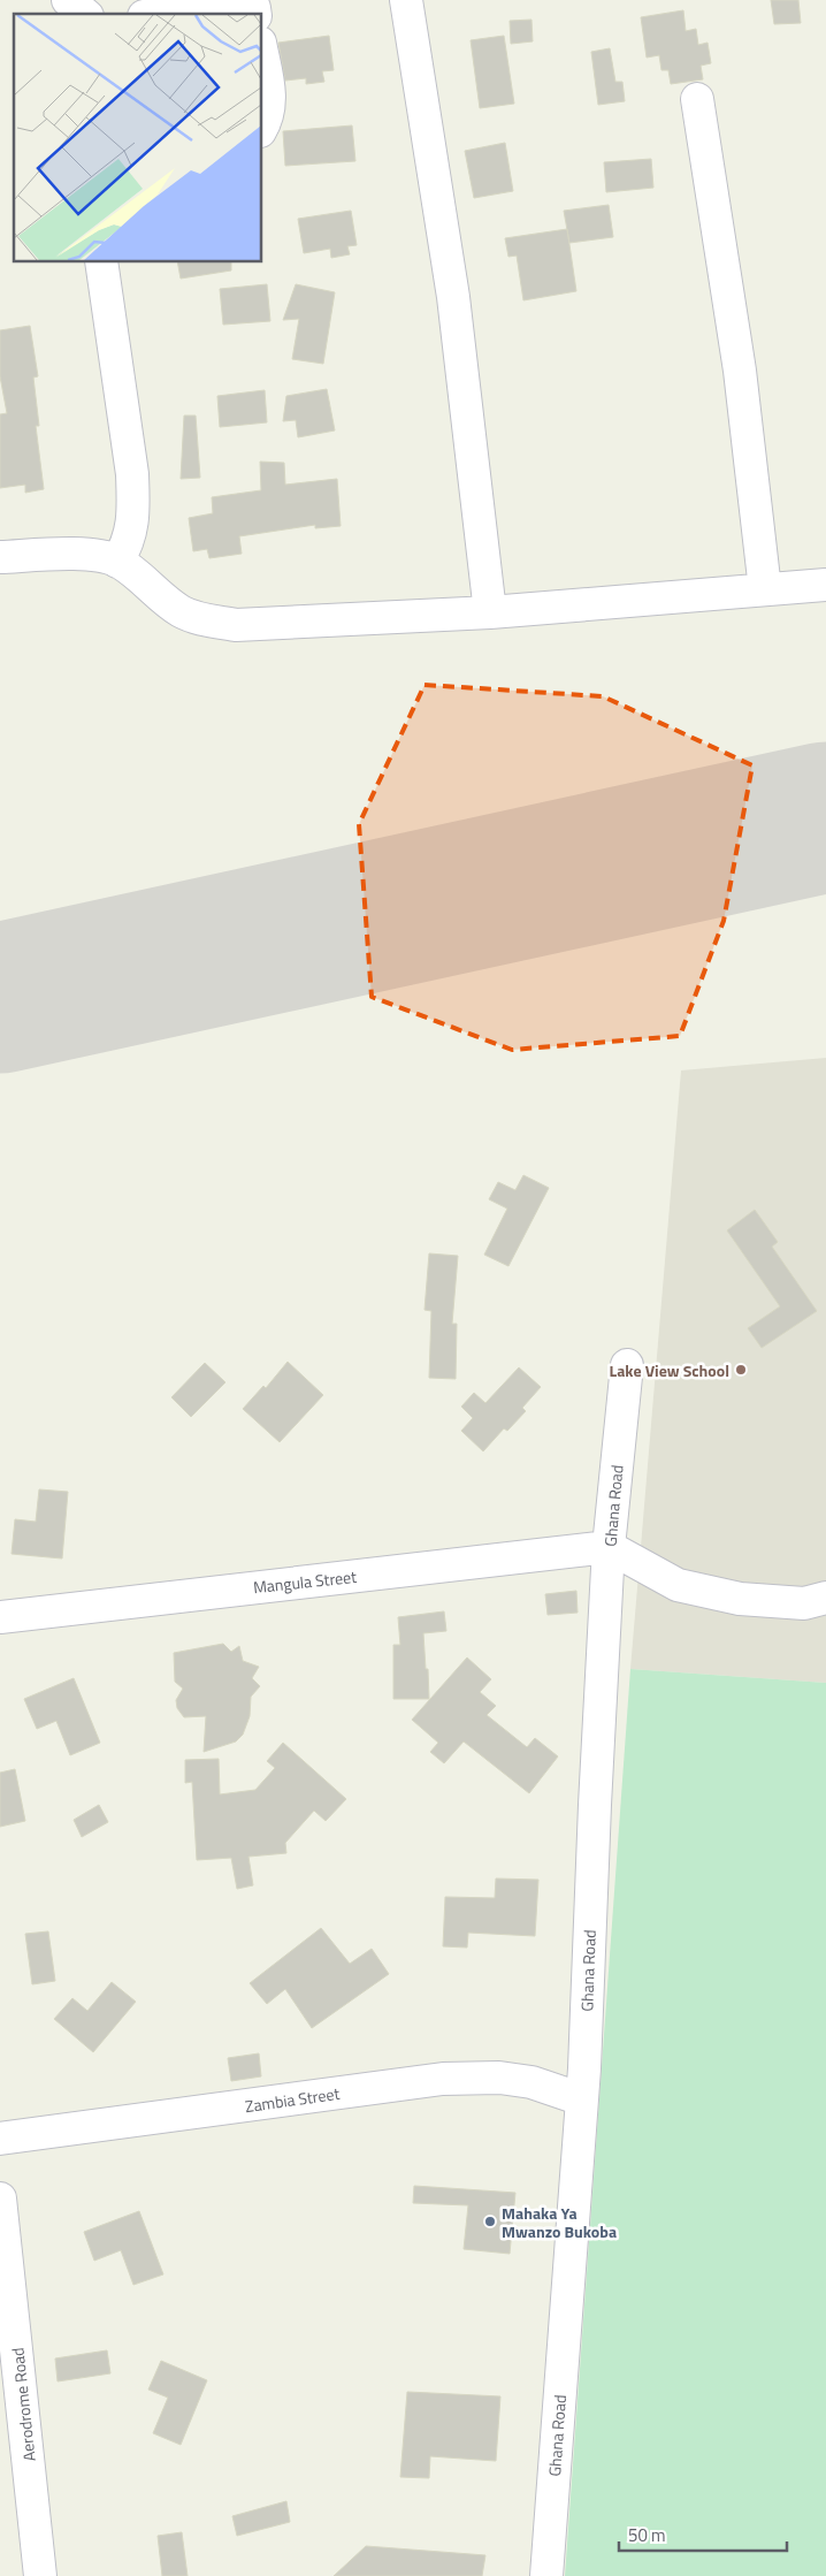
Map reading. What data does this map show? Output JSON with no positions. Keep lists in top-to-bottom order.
{
  "streets": {
    "street": [
      "Ghana Road",
      "Mangula Street",
      "Zambia Street",
      "Aerodrome Road"
    ]
  },
  "crossings": [
    ["Ghana Road", "Mangula Street"],
    ["Ghana Road", "Zambia Street"]
  ],
  "places": ["Lake View School", "Mahaka Ya Mwanzo Bukoba"],
  "scale_bar": "50 m"
}
